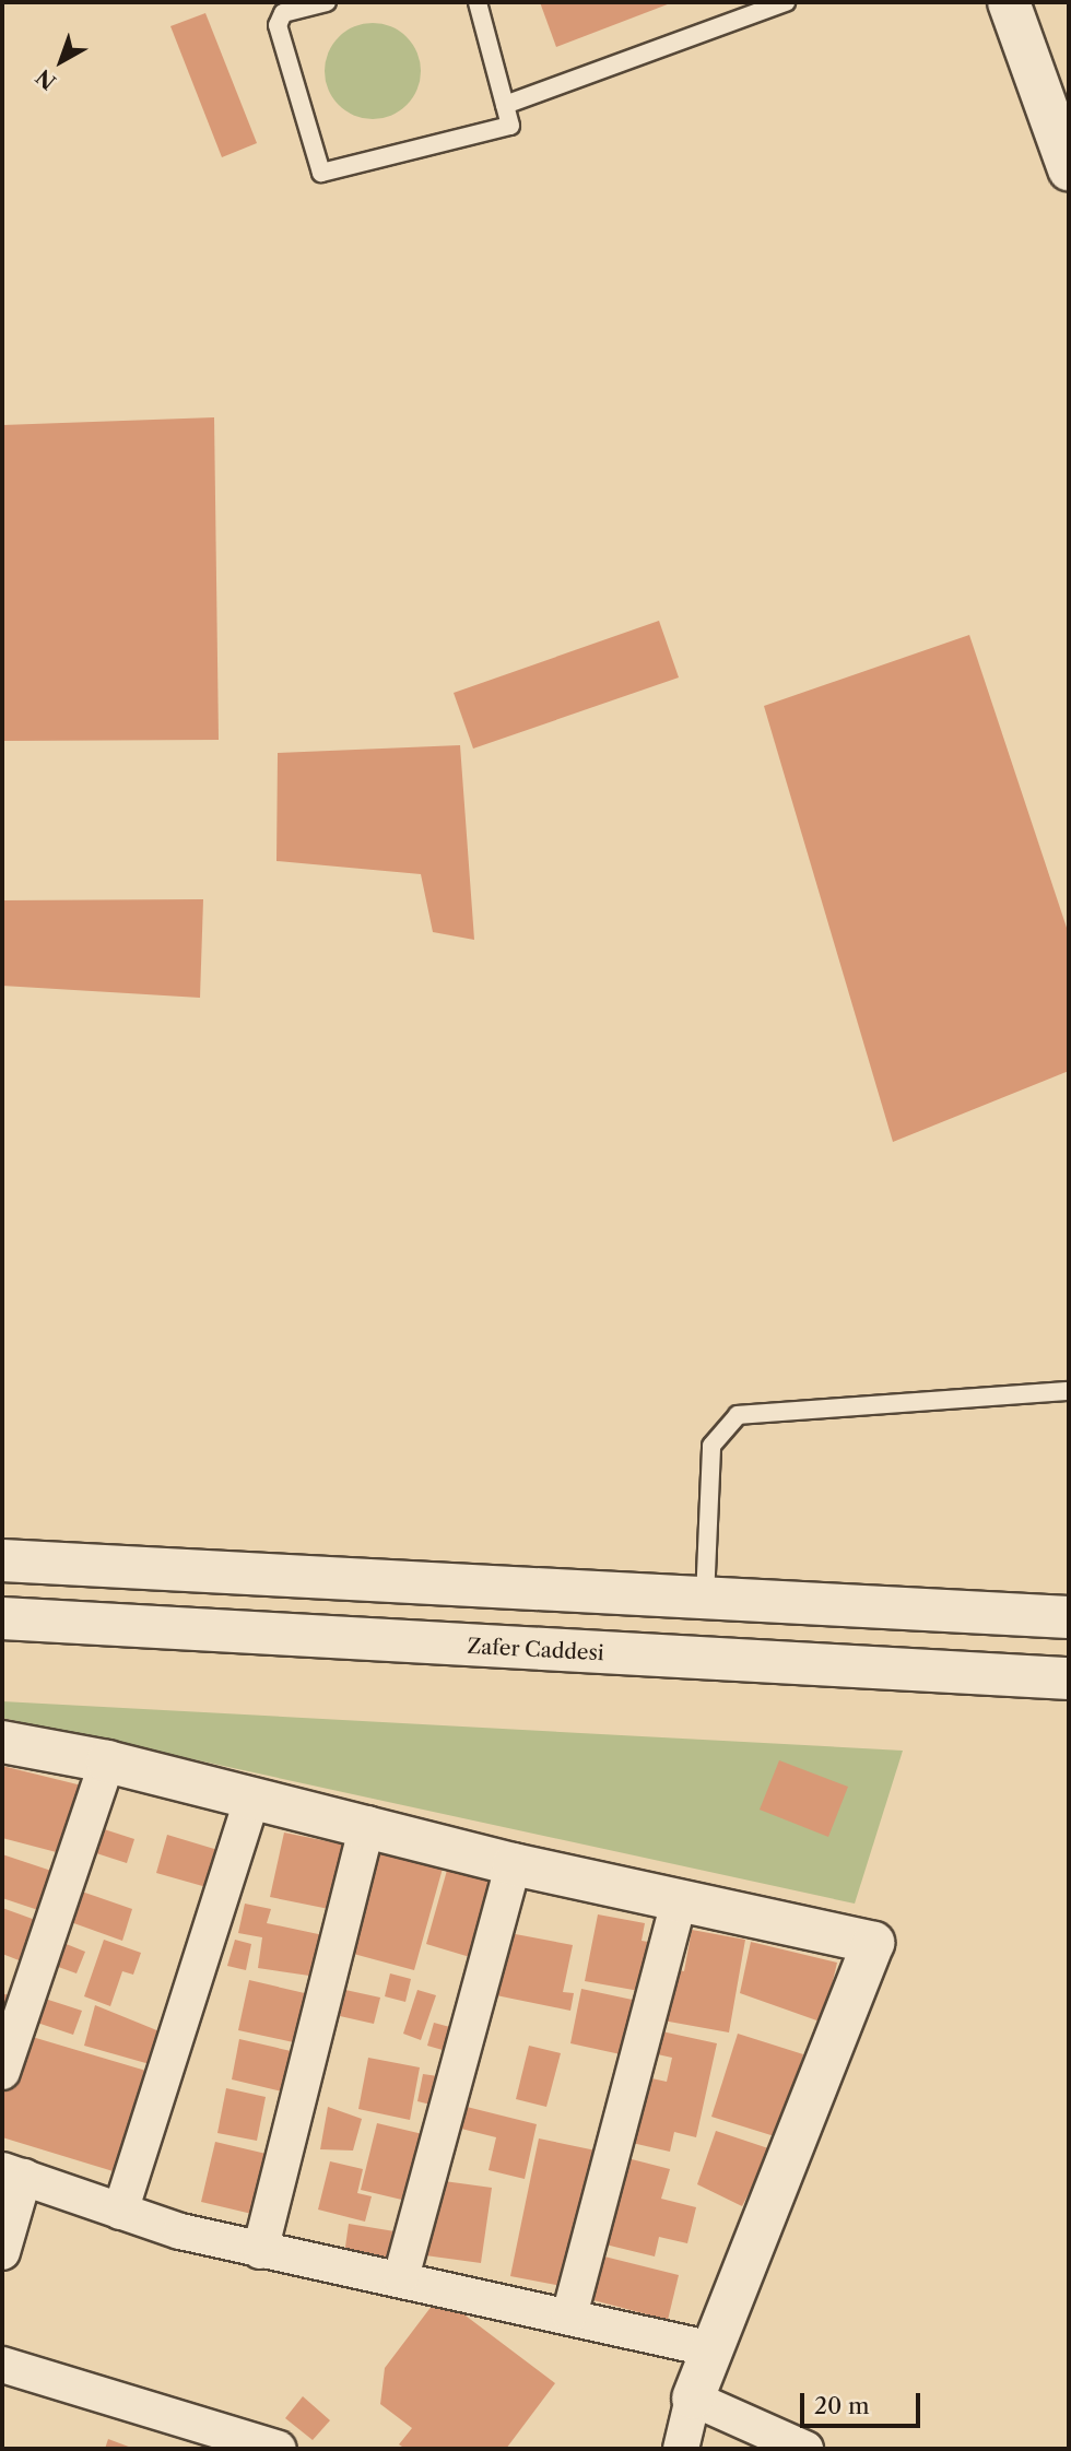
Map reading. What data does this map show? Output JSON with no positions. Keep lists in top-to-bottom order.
{
  "streets": {
    "main road": ["Zafer Caddesi"]
  },
  "scale_bar": "20 m",
  "north": "bottom left"
}
